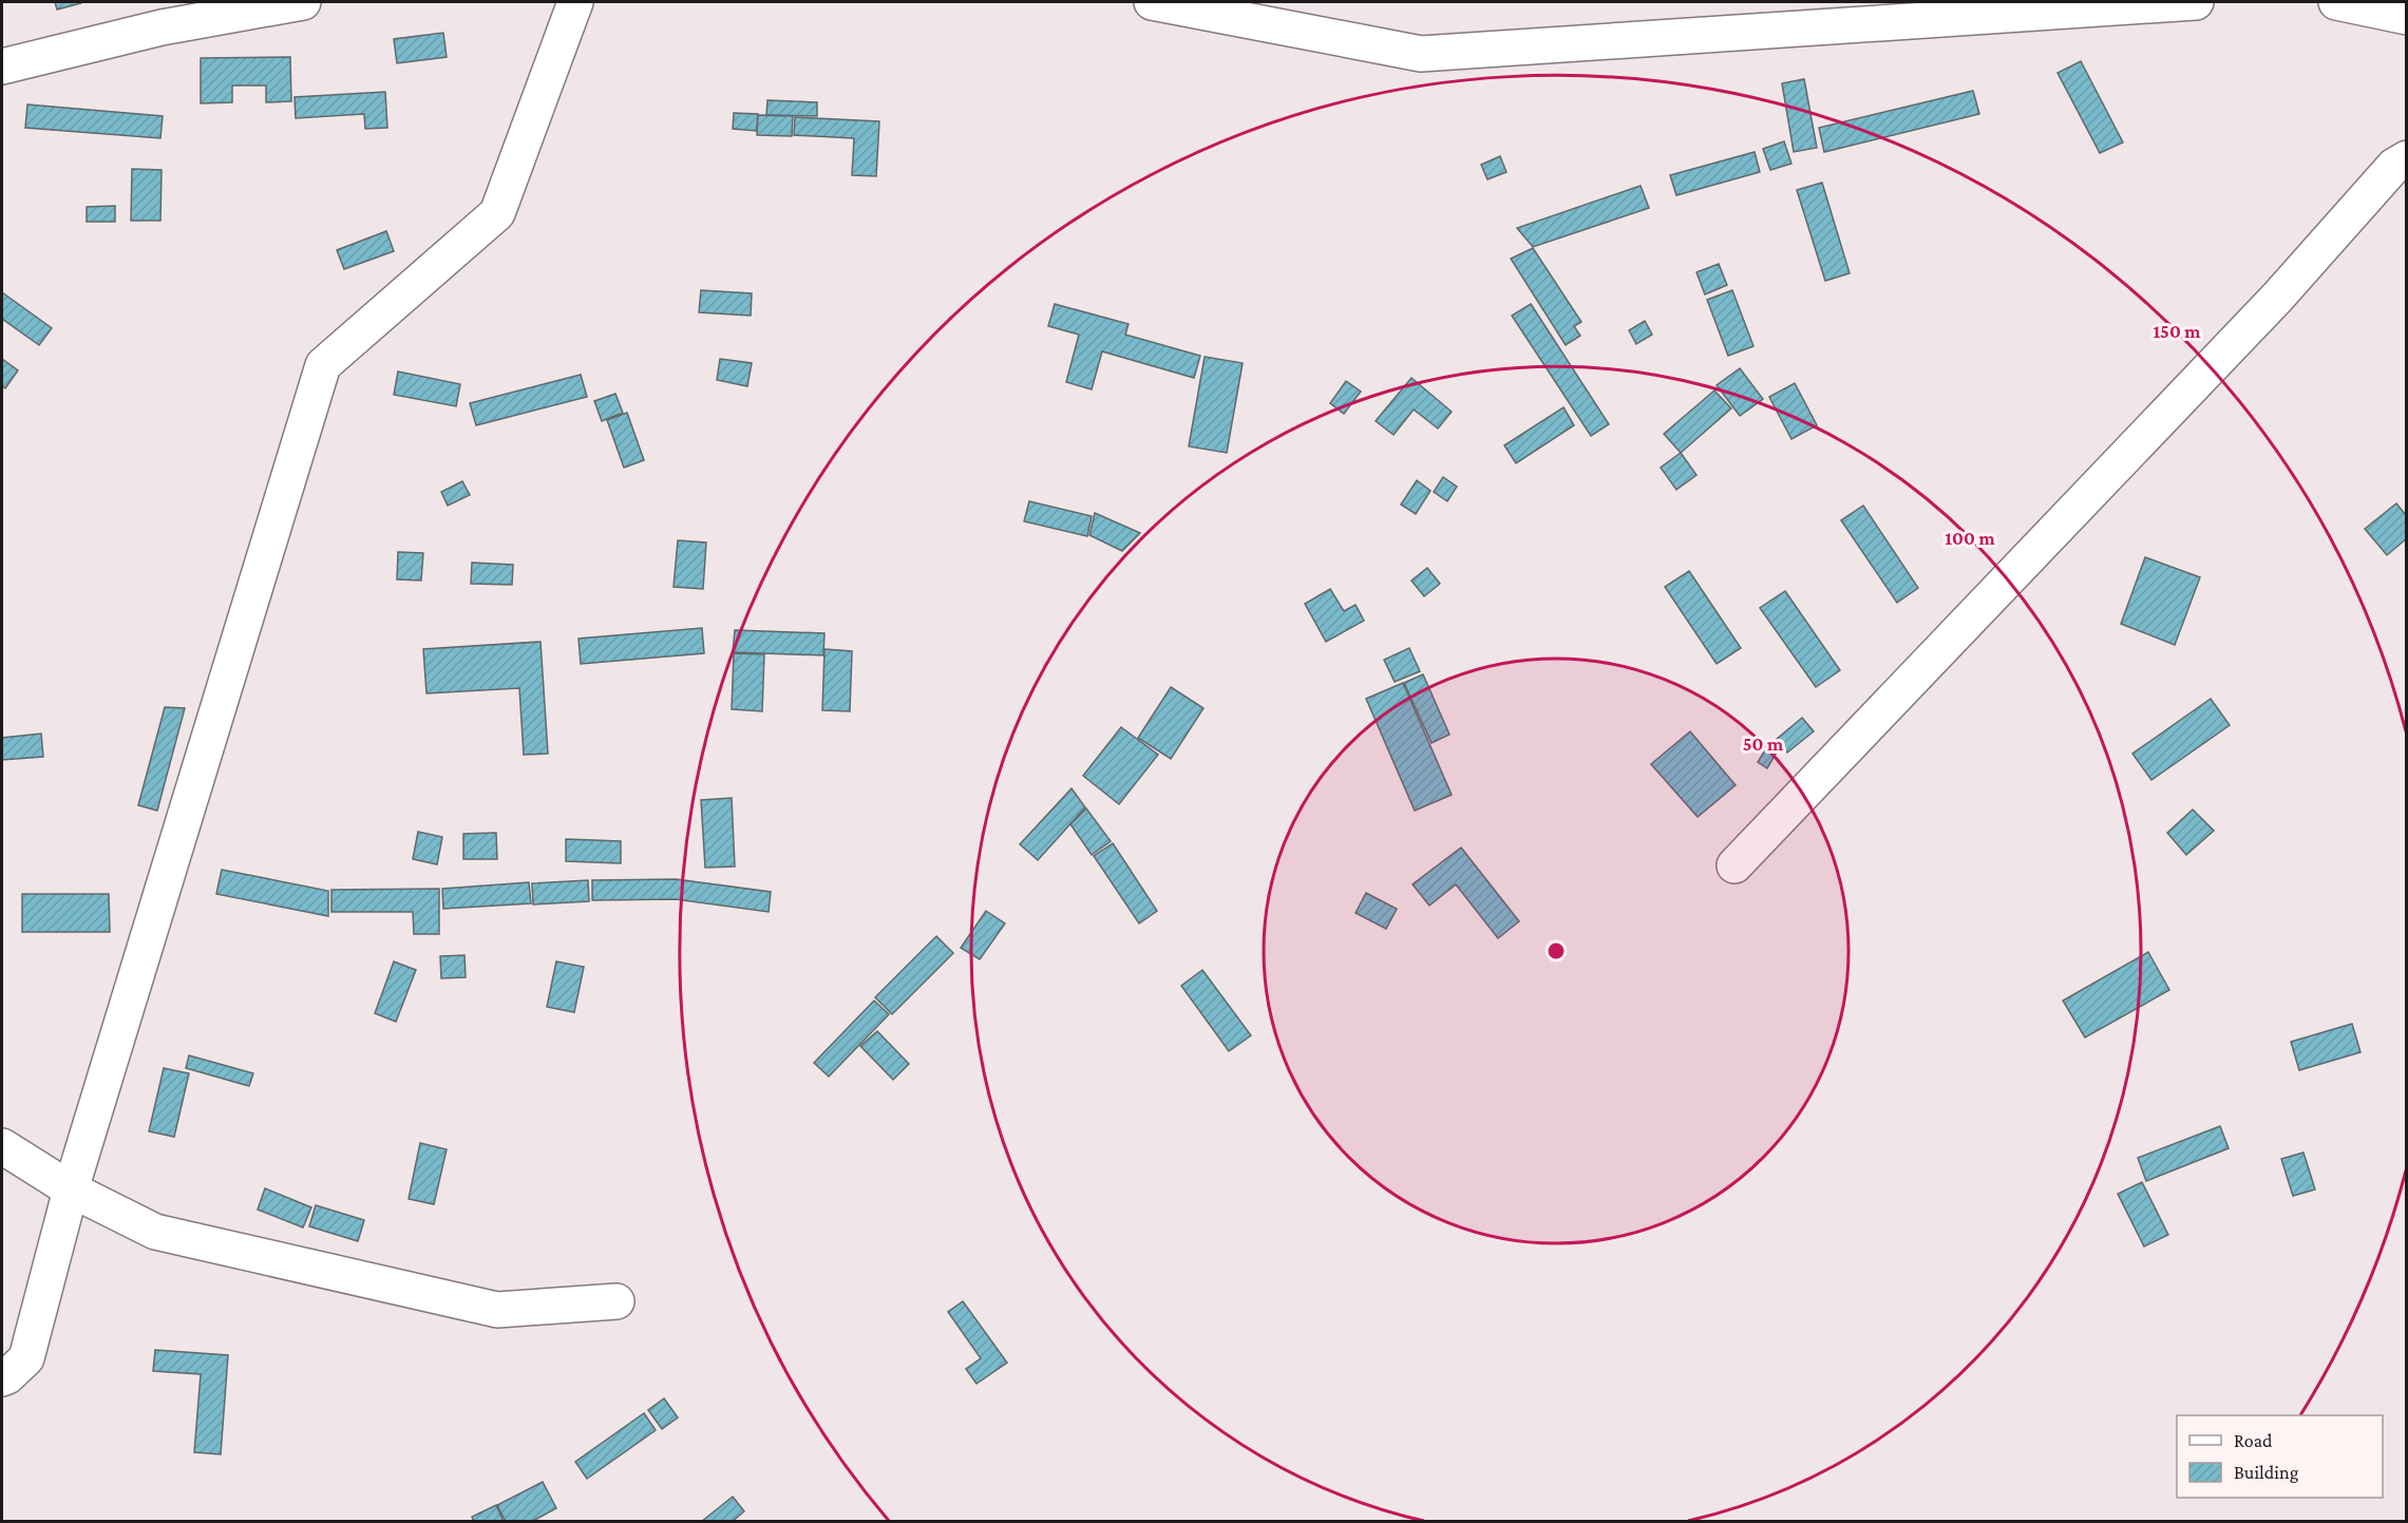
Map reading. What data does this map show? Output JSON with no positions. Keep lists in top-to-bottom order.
{
  "legend": ["Road", "Building"],
  "rings": ["150 m", "100 m", "50 m"]
}
